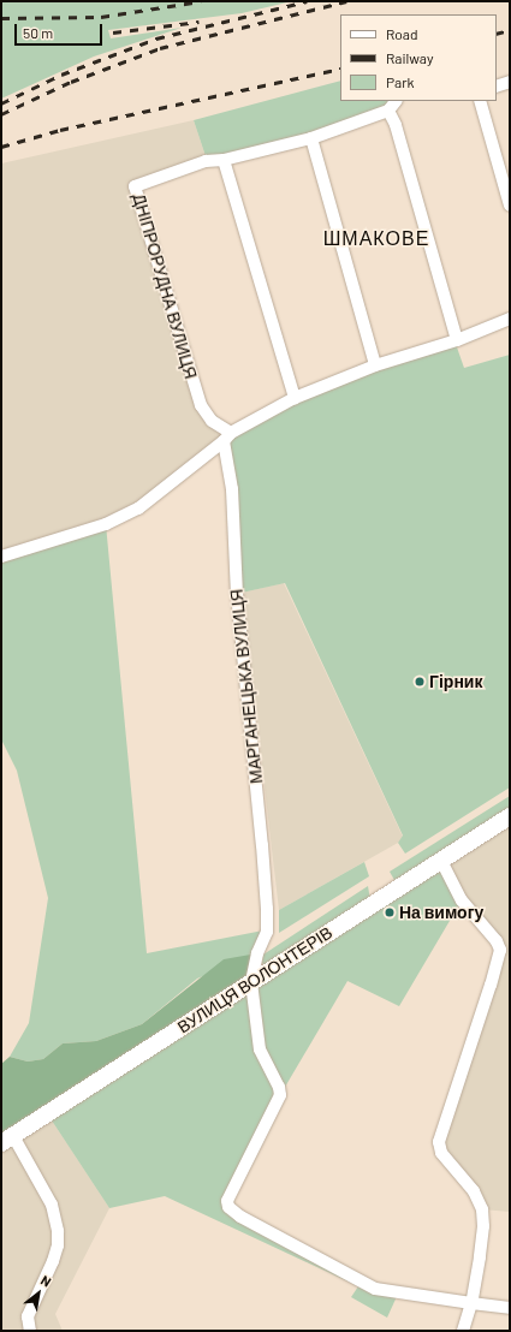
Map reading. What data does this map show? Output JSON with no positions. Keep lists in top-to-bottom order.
{
  "streets": {
    "street": ["ДНІПРОРУДНА ВУЛИЦЯ", "МАРГАНЕЦЬКА ВУЛИЦЯ", "ВУЛИЦЯ ВОЛОНТЕРІВ"]
  },
  "crossings": [
    ["ДНІПРОРУДНА ВУЛИЦЯ", "МАРГАНЕЦЬКА ВУЛИЦЯ"],
    ["МАРГАНЕЦЬКА ВУЛИЦЯ", "ВУЛИЦЯ ВОЛОНТЕРІВ"]
  ],
  "districts": ["ШМАКОВЕ"],
  "places": ["Гірник", "На вимогу"],
  "legend": ["Road", "Railway", "Park"],
  "scale_bar": "50 m",
  "north": "top right"
}
